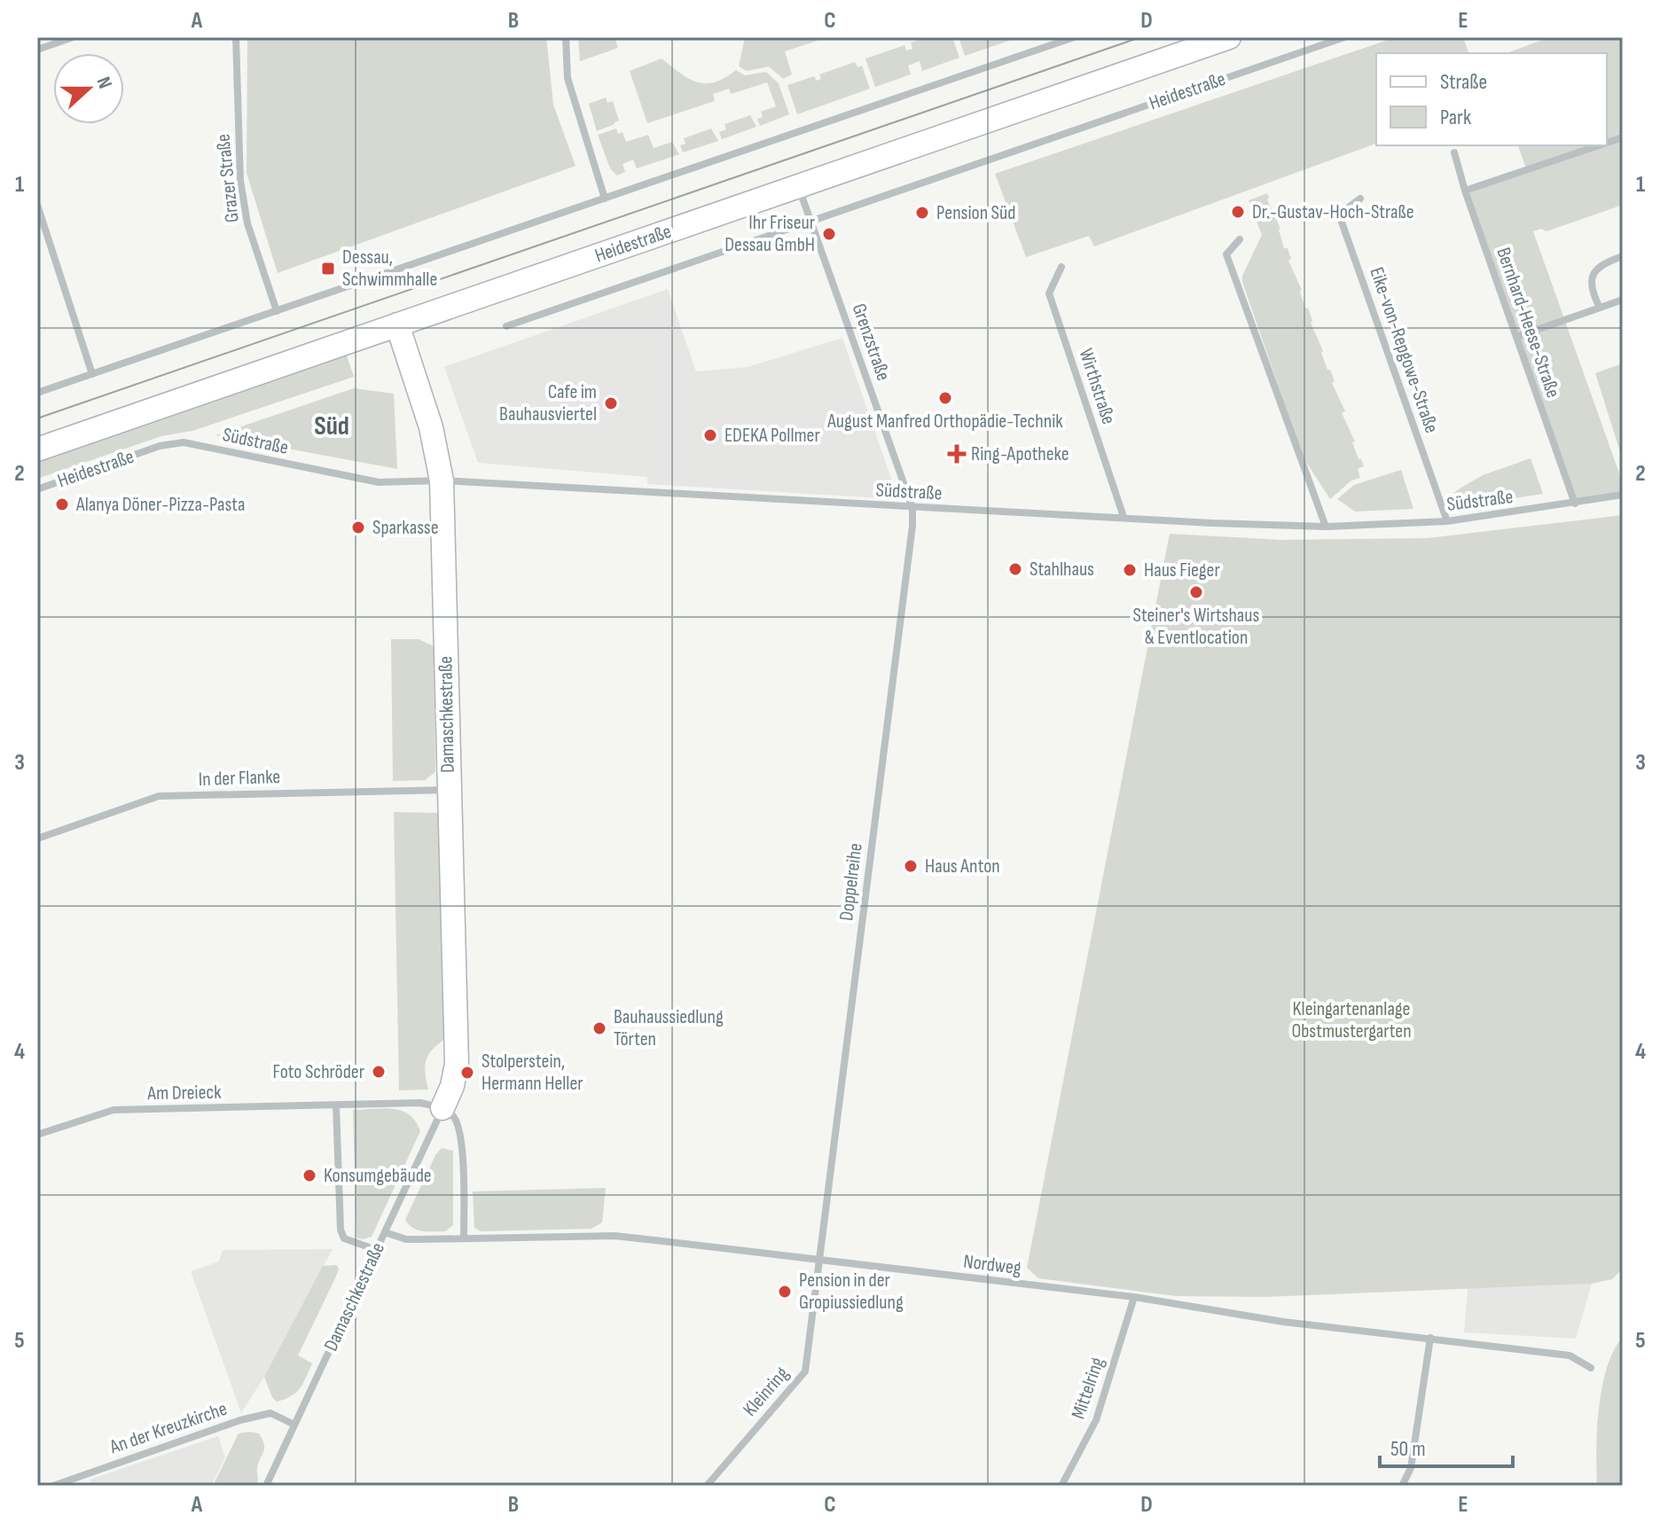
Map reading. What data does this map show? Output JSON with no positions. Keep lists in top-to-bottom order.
{
  "streets": {
    "street": [
      "Heidestraße",
      "Grazer Straße",
      "Bernhard-Heese-Straße",
      "Grenzstraße",
      "Eike-von-Repgowe-Straße",
      "Wirthstraße",
      "Südstraße",
      "Damaschkestraße",
      "In der Flanke",
      "Doppelreihe",
      "Am Dreieck",
      "Nordweg",
      "Mittelring",
      "Kleinring",
      "An der Kreuzkirche"
    ]
  },
  "crossings": [
    ["Heidestraße", "Grenzstraße"],
    ["Heidestraße", "Südstraße"],
    ["Heidestraße", "Damaschkestraße"],
    ["Bernhard-Heese-Straße", "Südstraße"],
    ["Grenzstraße", "Südstraße"],
    ["Grenzstraße", "Doppelreihe"],
    ["Eike-von-Repgowe-Straße", "Südstraße"],
    ["Wirthstraße", "Südstraße"],
    ["Südstraße", "Damaschkestraße"],
    ["Südstraße", "Doppelreihe"],
    ["Damaschkestraße", "In der Flanke"],
    ["Damaschkestraße", "Am Dreieck"],
    ["Damaschkestraße", "Nordweg"],
    ["Damaschkestraße", "An der Kreuzkirche"],
    ["Doppelreihe", "Nordweg"],
    ["Doppelreihe", "Kleinring"],
    ["Nordweg", "Mittelring"],
    ["Nordweg", "Kleinring"]
  ],
  "districts": ["Süd"],
  "parks": ["Kleingartenanlage Obstmustergarten"],
  "places": {
    "other": [
      "Dr.-Gustav-Hoch-Straße",
      "Pension Süd",
      "Ihr Friseur Dessau GmbH",
      "August Manfred Orthopädie-Technik",
      "Cafe im Bauhausviertel",
      "EDEKA Pollmer",
      "Alanya Döner-Pizza-Pasta",
      "Sparkasse",
      "Stahlhaus",
      "Haus Fieger",
      "Steiner's Wirtshaus & Eventlocation",
      "Haus Anton",
      "Bauhaussiedlung Törten",
      "Foto Schröder",
      "Stolperstein, Hermann Heller",
      "Konsumgebäude",
      "Pension in der Gropiussiedlung"
    ],
    "transit": ["Dessau, Schwimmhalle"],
    "health": ["Ring-Apotheke"]
  },
  "legend": ["Straße", "Park"],
  "scale_bar": "50 m",
  "north": "right",
  "grid": {
    "columns": [
      "A",
      "B",
      "C",
      "D",
      "E"
    ],
    "rows": [
      "1",
      "2",
      "3",
      "4",
      "5"
    ]
  }
}
